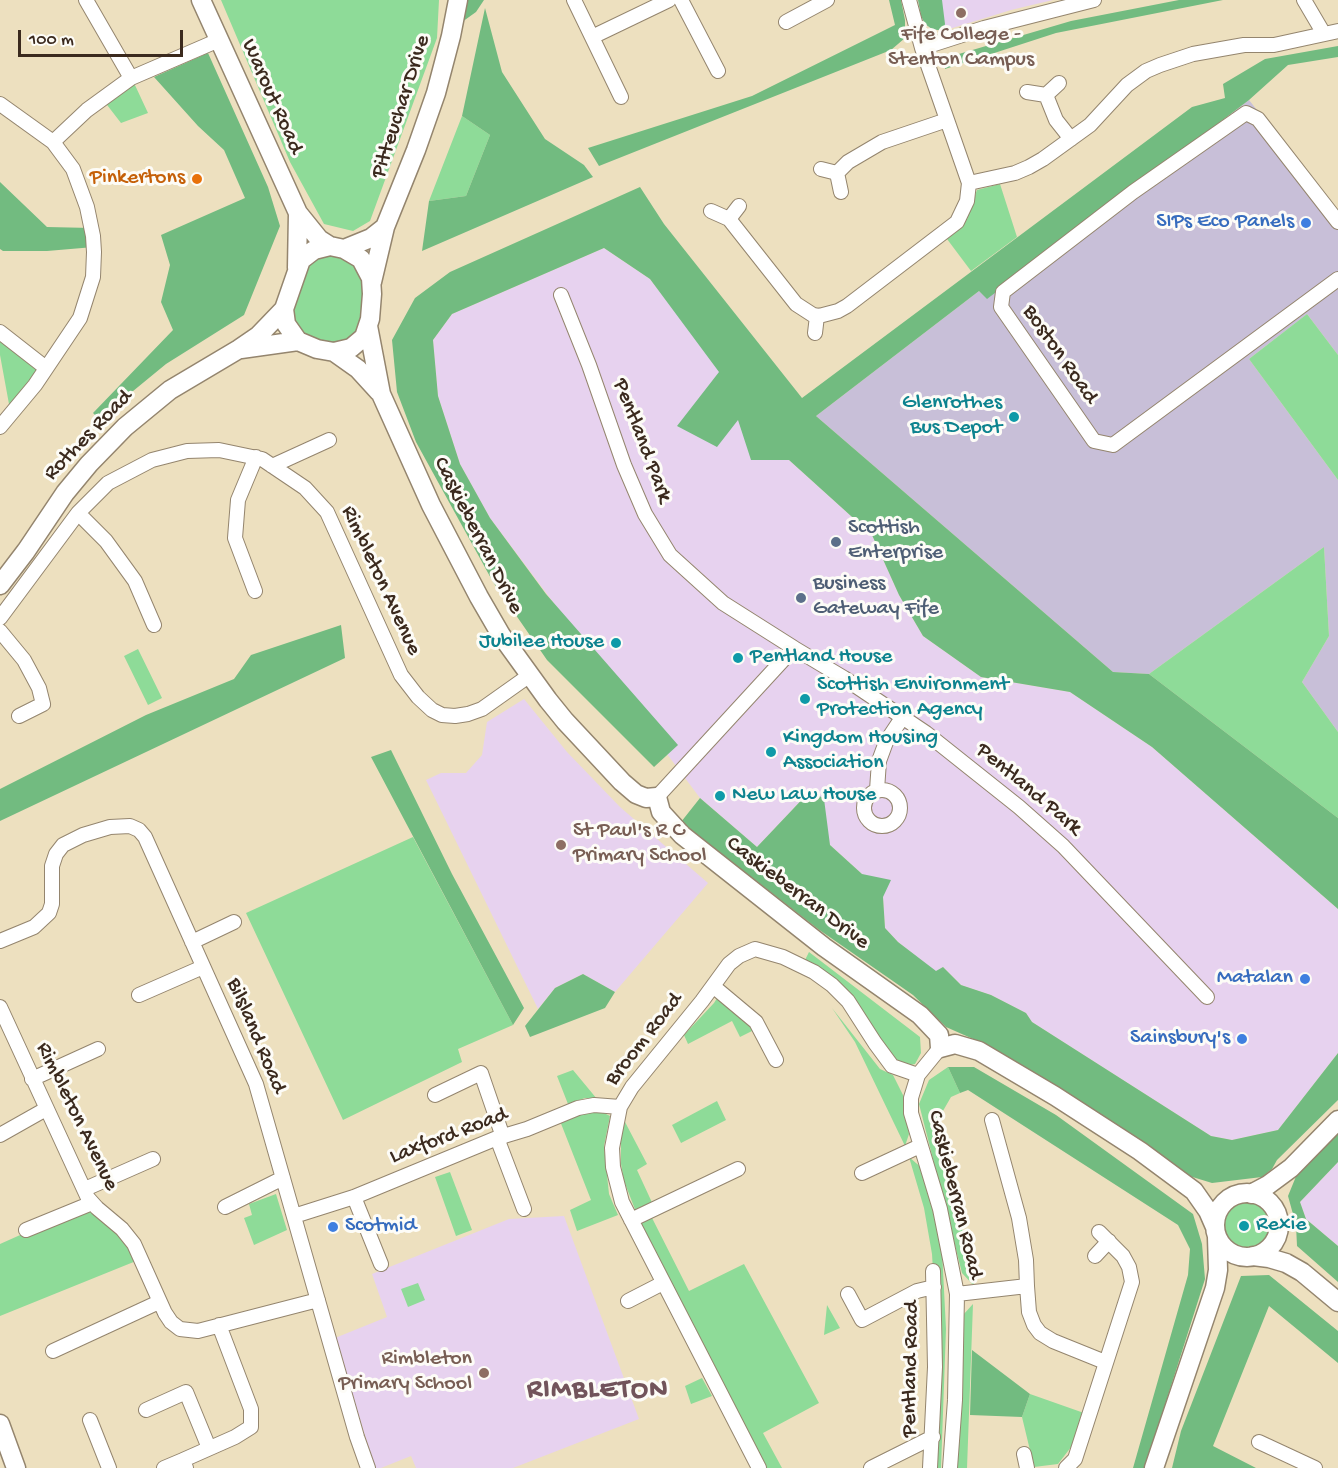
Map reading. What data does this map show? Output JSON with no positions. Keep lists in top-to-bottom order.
{
  "streets": {
    "street": [
      "Warout Road",
      "Pitteuchar Drive",
      "Boston Road",
      "Rothes Road",
      "Pentland Park",
      "Caskieberran Drive",
      "Rimbleton Avenue",
      "Bilsland Road",
      "Broom Road",
      "Laxford Road",
      "Caskieberran Road",
      "Pentland Road"
    ]
  },
  "crossings": [
    ["Pitteuchar Drive", "Rothes Road"],
    ["Pitteuchar Drive", "Caskieberran Drive"],
    ["Rothes Road", "Caskieberran Drive"],
    ["Caskieberran Drive", "Rimbleton Avenue"],
    ["Caskieberran Drive", "Caskieberran Road"],
    ["Rimbleton Avenue", "Bilsland Road"],
    ["Bilsland Road", "Laxford Road"],
    ["Broom Road", "Laxford Road"],
    ["Broom Road", "Caskieberran Road"]
  ],
  "districts": ["RIMBLETON"],
  "places": [
    "Fife College - Stenton Campus",
    "Pinkertons",
    "SIPs Eco Panels",
    "Glenrothes Bus Depot",
    "Scottish Enterprise",
    "Business Gateway Fife",
    "Jubilee House",
    "Pentland House",
    "Scottish Environment Protection Agency",
    "Kingdom Housing Association",
    "New Law House",
    "St Paul's R C Primary School",
    "Matalan",
    "Sainsbury's",
    "Rexie",
    "Scotmid",
    "Rimbleton Primary School"
  ],
  "scale_bar": "100 m"
}
